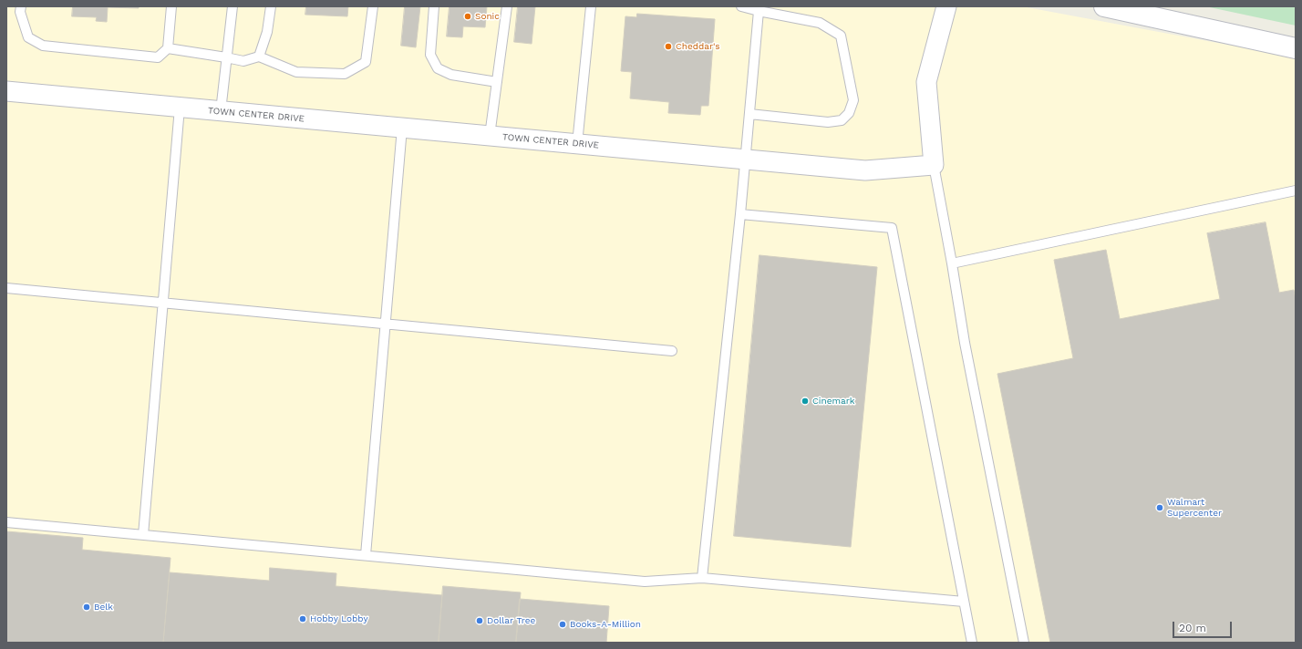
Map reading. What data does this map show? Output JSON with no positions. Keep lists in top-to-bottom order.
{
  "streets": {
    "street": ["TOWN CENTER DRIVE"]
  },
  "places": [
    "Sonic",
    "Cheddar's",
    "Cinemark",
    "Walmart Supercenter",
    "Belk",
    "Hobby Lobby",
    "Dollar Tree",
    "Books-A-Million"
  ],
  "scale_bar": "20 m"
}
